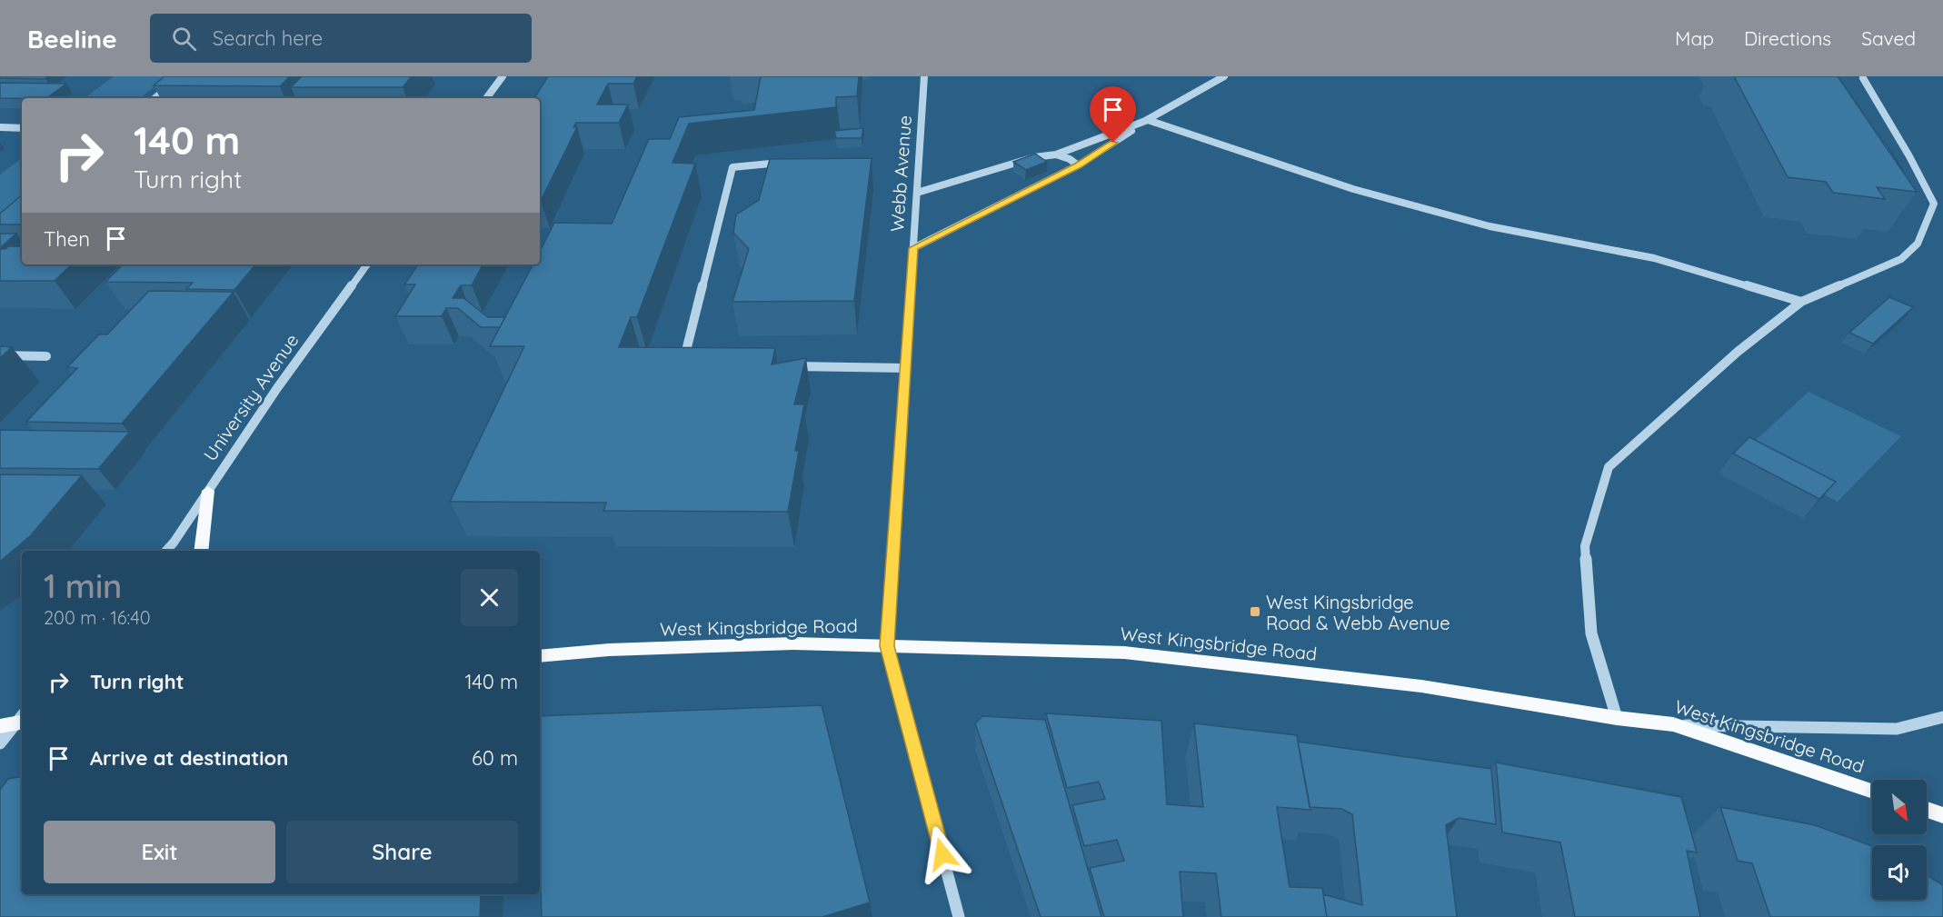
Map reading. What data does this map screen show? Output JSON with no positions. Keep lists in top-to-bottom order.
{
  "streets": {
    "main road": ["West Kingsbridge Road"],
    "street": ["Webb Avenue", "University Avenue"]
  },
  "crossings": [
    ["Webb Avenue", "West Kingsbridge Road"]
  ],
  "places": {
    "transit": ["West Kingsbridge Road & Webb Avenue"]
  },
  "north": "bottom right",
  "page": {
    "header": "Beeline",
    "search": "Search here",
    "nav": ["Map", "Directions", "Saved"],
    "turn": ["140 m", "Turn right"],
    "then": "Then",
    "heading": ["1 min", "200 m · 16:40"],
    "list": [
      {
        "name": "Turn right",
        "value": "140 m"
      },
      {
        "name": "Arrive at destination",
        "value": "60 m"
      }
    ],
    "buttons": ["Exit", "Share"]
  }
}
